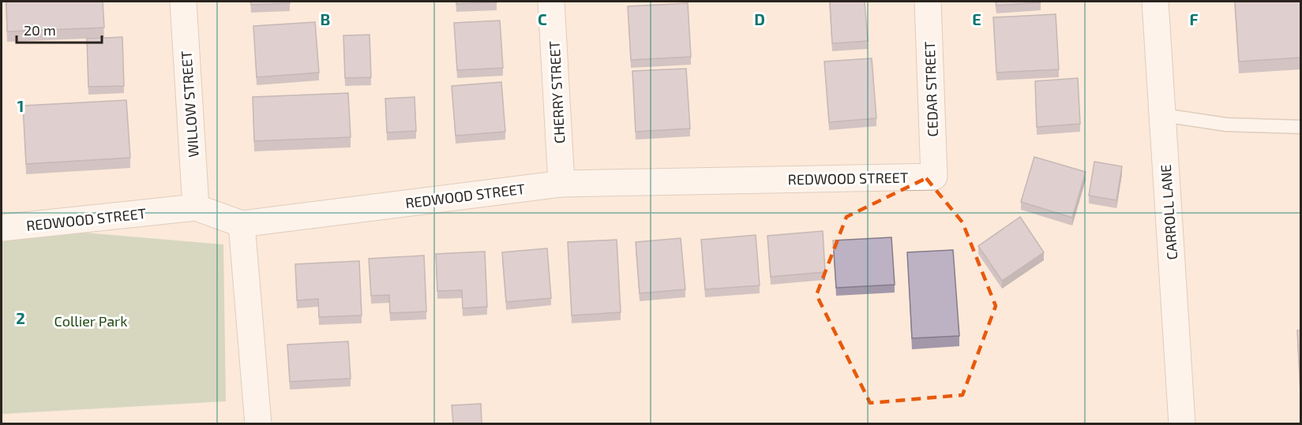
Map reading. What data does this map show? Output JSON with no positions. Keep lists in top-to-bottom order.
{
  "streets": {
    "street": [
      "CEDAR STREET",
      "CHERRY STREET",
      "WILLOW STREET",
      "REDWOOD STREET",
      "CARROLL LANE"
    ]
  },
  "crossings": [
    ["CEDAR STREET", "REDWOOD STREET"],
    ["CHERRY STREET", "REDWOOD STREET"],
    ["WILLOW STREET", "REDWOOD STREET"]
  ],
  "parks": ["Collier Park"],
  "scale_bar": "20 m",
  "grid": {
    "columns": [
      "B",
      "C",
      "D",
      "E",
      "F"
    ],
    "rows": ["1", "2"]
  }
}
